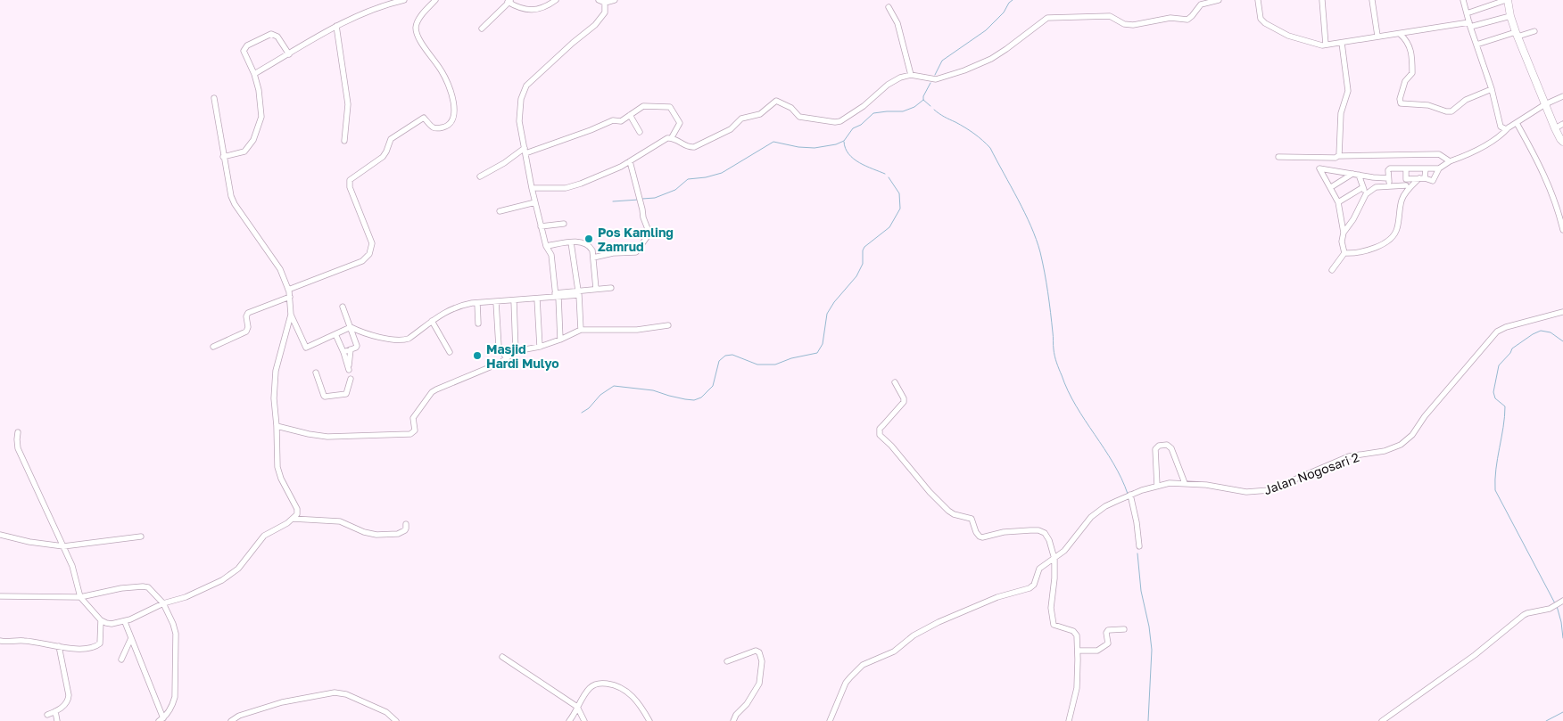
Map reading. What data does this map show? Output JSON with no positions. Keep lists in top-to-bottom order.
{
  "streets": {
    "street": ["Jalan Nogosari 2"]
  },
  "places": ["Pos Kamling Zamrud", "Masjid Hardi Mulyo"]
}
